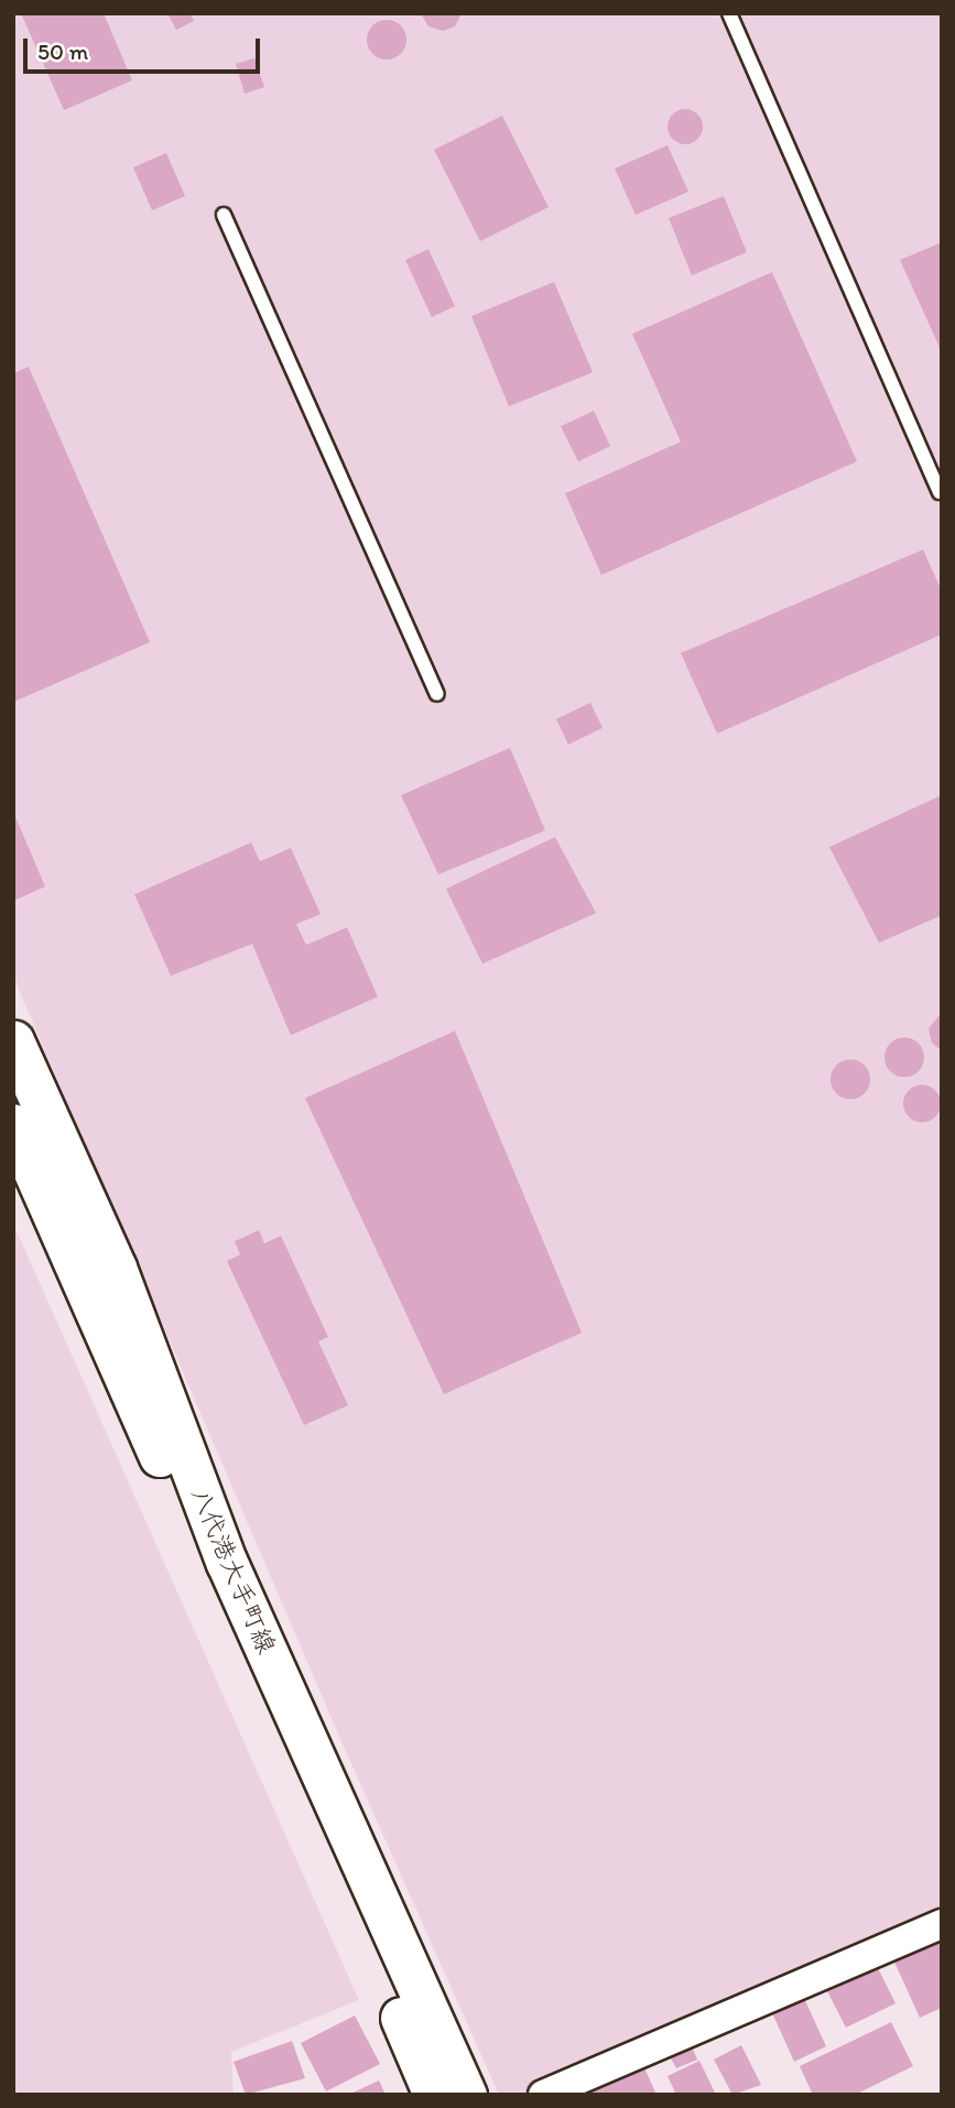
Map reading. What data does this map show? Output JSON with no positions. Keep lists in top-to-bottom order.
{
  "streets": {
    "main road": ["八代港大手町線"]
  },
  "scale_bar": "50 m"
}
